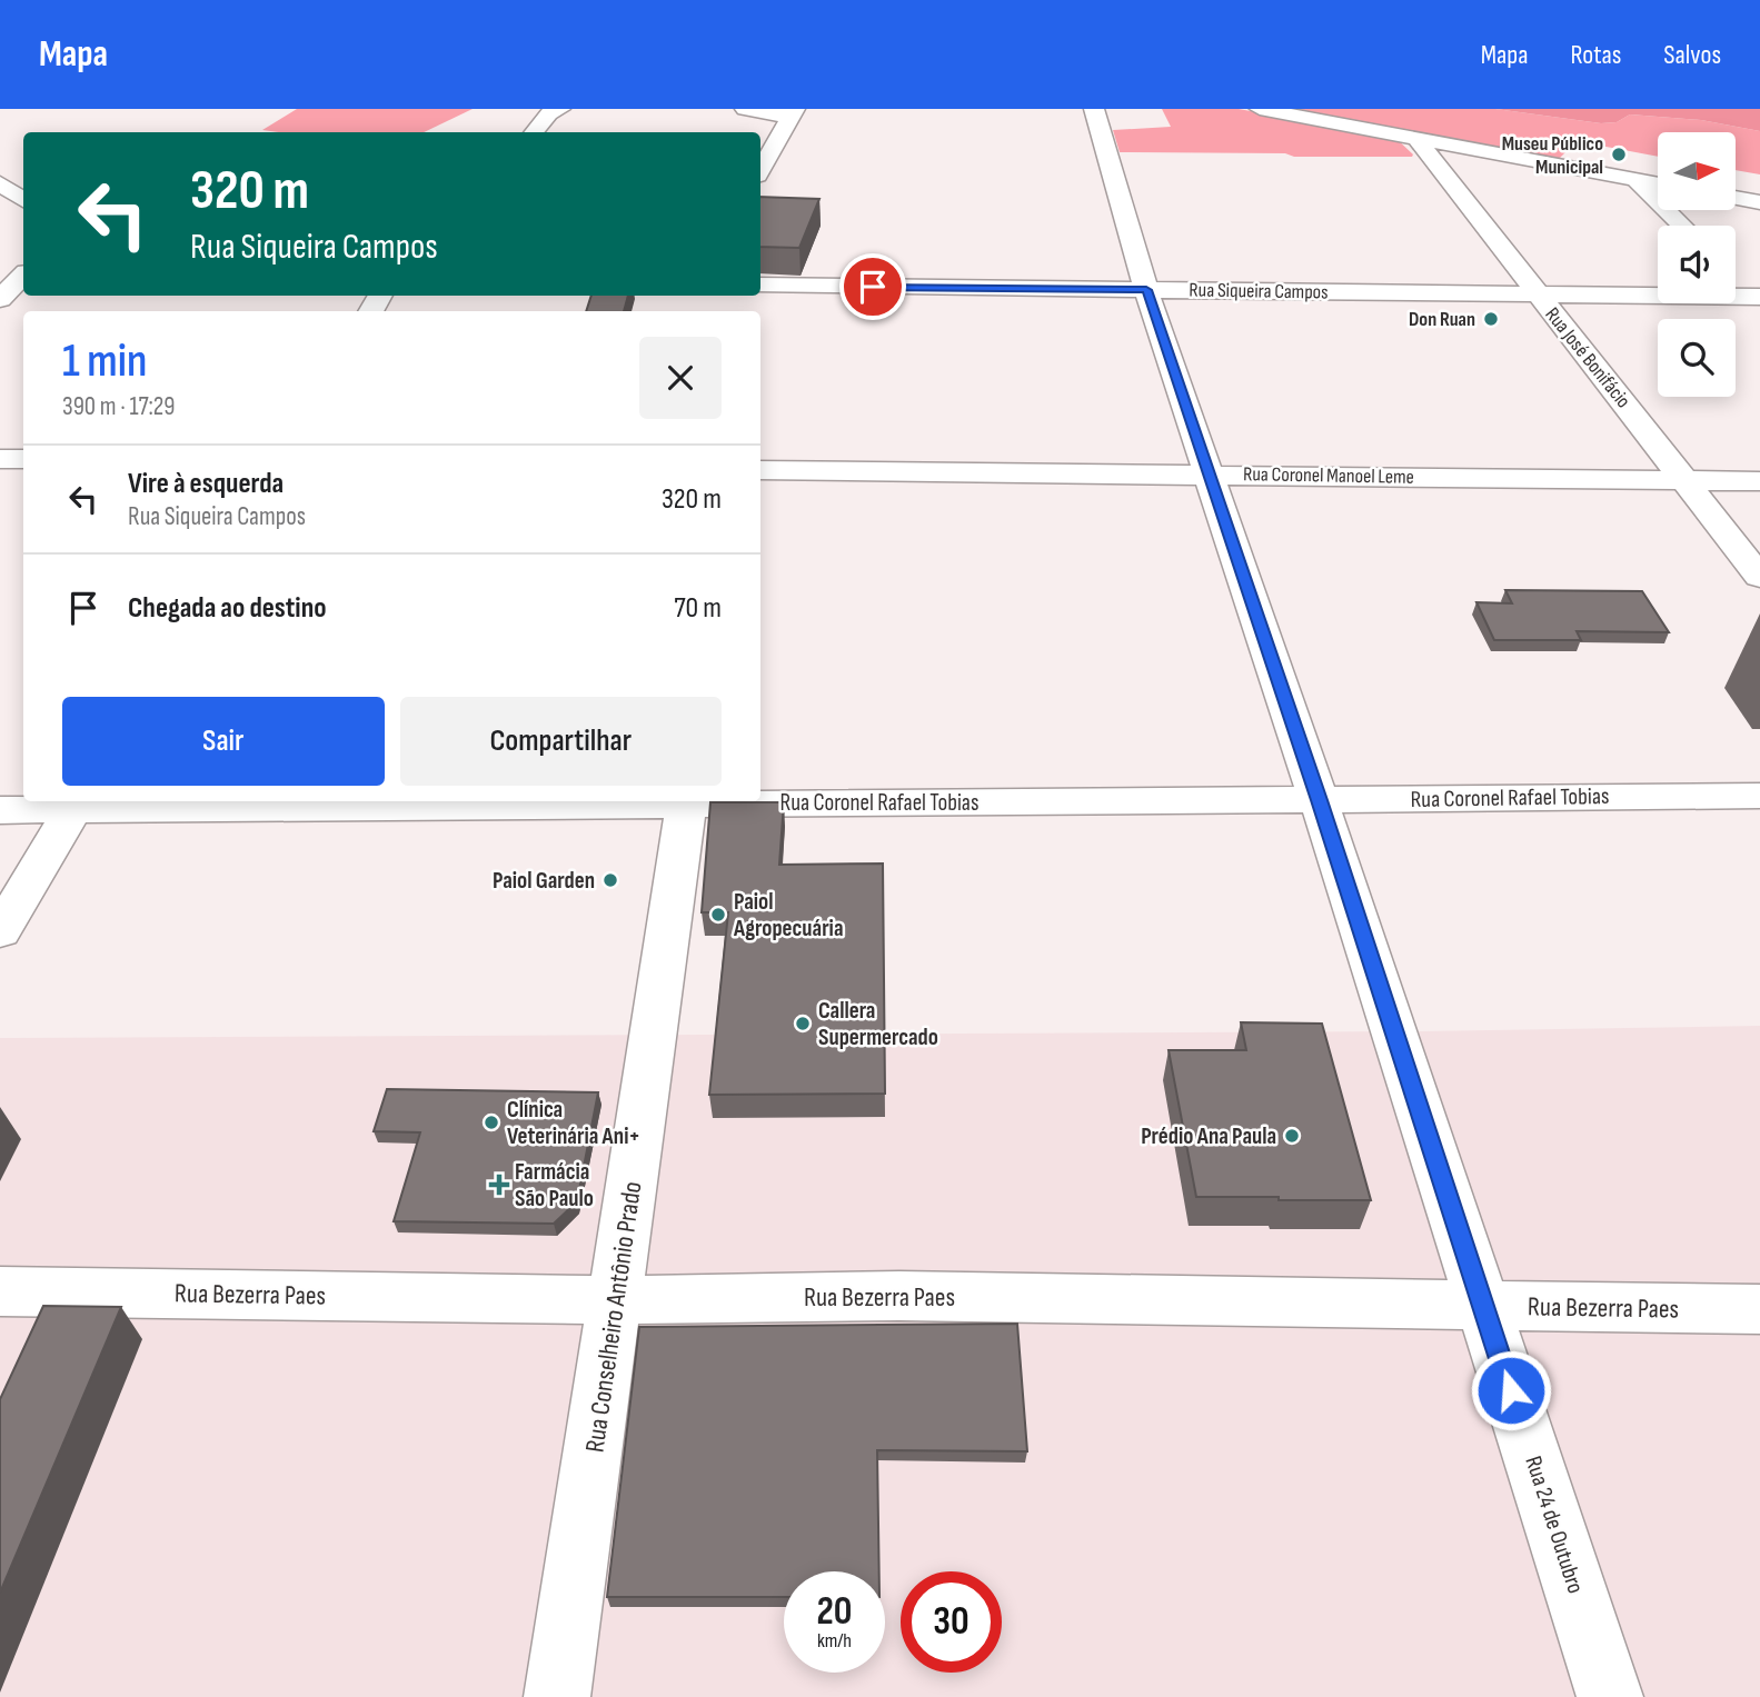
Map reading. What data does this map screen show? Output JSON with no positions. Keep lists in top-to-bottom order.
{
  "streets": {
    "street": [
      "Rua Siqueira Campos",
      "Rua José Bonifácio",
      "Rua Coronel Manoel Leme",
      "Rua Coronel Rafael Tobias",
      "Rua Bezerra Paes",
      "Rua Conselheiro Antônio Prado",
      "Rua 24 de Outubro"
    ]
  },
  "crossings": [
    ["Rua Siqueira Campos", "Rua José Bonifácio"],
    ["Rua Siqueira Campos", "Rua 24 de Outubro"],
    ["Rua José Bonifácio", "Rua Coronel Manoel Leme"],
    ["Rua Coronel Manoel Leme", "Rua 24 de Outubro"],
    ["Rua Coronel Rafael Tobias", "Rua 24 de Outubro"],
    ["Rua Bezerra Paes", "Rua Conselheiro Antônio Prado"],
    ["Rua Bezerra Paes", "Rua 24 de Outubro"]
  ],
  "places": {
    "other": [
      "Museu Público Municipal",
      "Don Ruan",
      "Paiol Garden",
      "Paiol Agropecuária",
      "Callera Supermercado",
      "Clínica Veterinária Ani+",
      "Prédio Ana Paula"
    ],
    "health": ["Farmácia São Paulo"]
  },
  "north": "right",
  "page": {
    "header": "Mapa",
    "nav": ["Mapa", "Rotas", "Salvos"],
    "turn": ["320 m", "Rua Siqueira Campos"],
    "heading": ["1 min", "390 m · 17:29"],
    "list": [
      {
        "name": "Vire à esquerda",
        "note": "Rua Siqueira Campos",
        "value": "320 m"
      },
      {
        "name": "Chegada ao destino",
        "value": "70 m"
      }
    ],
    "buttons": ["Sair", "Compartilhar"],
    "speed": "20 km/h",
    "limit": "30"
  }
}
